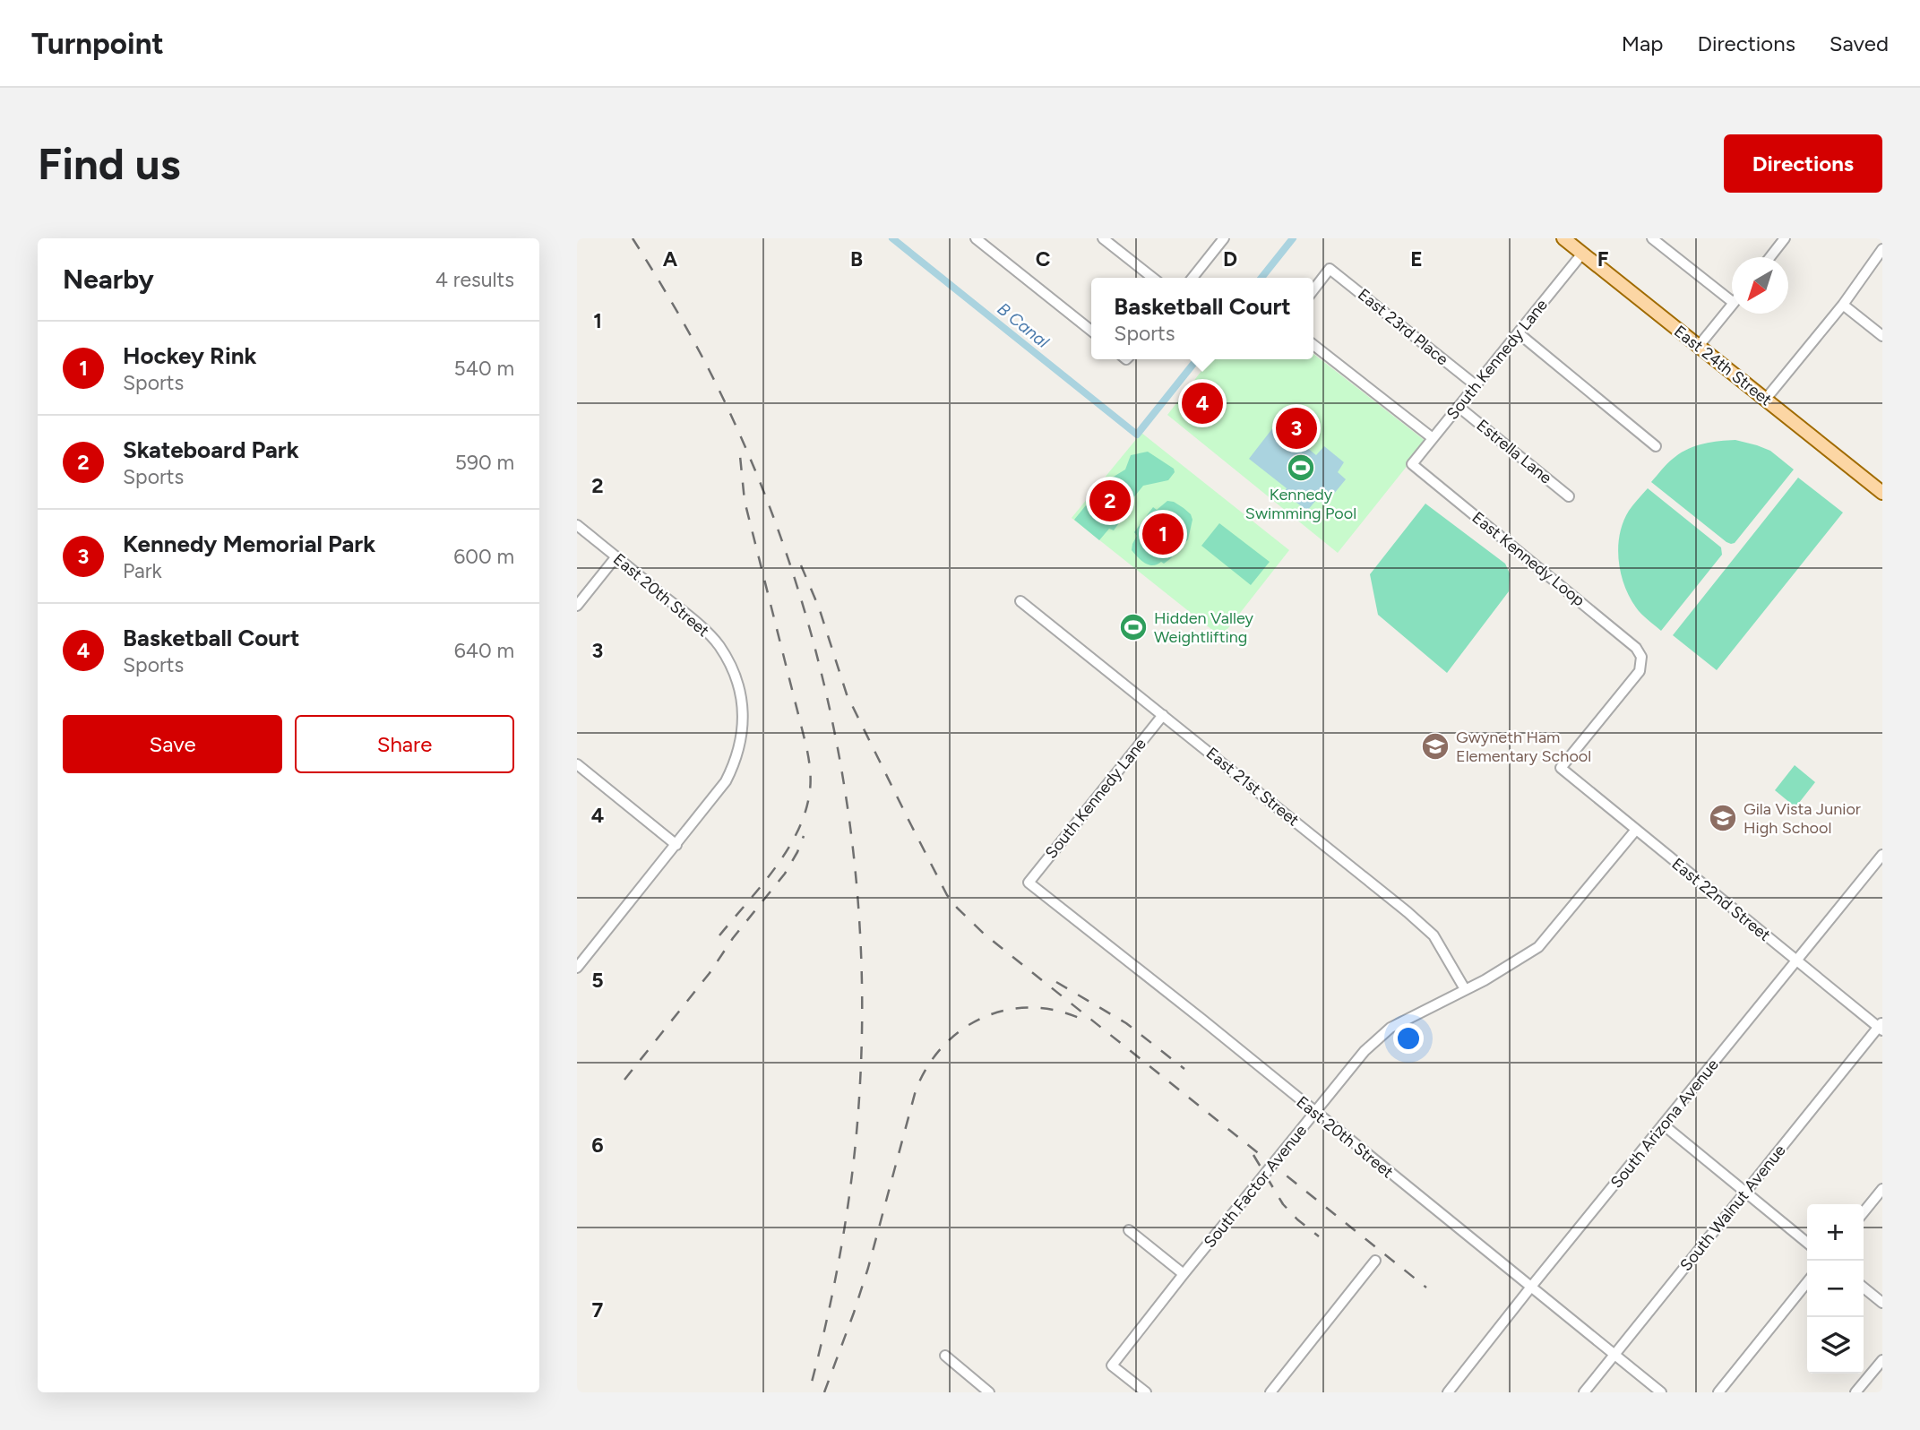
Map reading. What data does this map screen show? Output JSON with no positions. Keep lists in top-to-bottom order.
{
  "streets": {
    "main road": ["East 24th Street"],
    "street": [
      "East 23rd Place",
      "South Kennedy Lane",
      "Estrella Lane",
      "East Kennedy Loop",
      "East 20th Street",
      "East 21st Street",
      "East 22nd Street",
      "South Arizona Avenue",
      "South Factor Avenue",
      "South Walnut Avenue"
    ]
  },
  "crossings": [
    ["East 23rd Place", "South Kennedy Lane"],
    ["South Kennedy Lane", "East 24th Street"],
    ["South Kennedy Lane", "Estrella Lane"],
    ["South Kennedy Lane", "East Kennedy Loop"],
    ["South Kennedy Lane", "East 20th Street"],
    ["South Kennedy Lane", "East 21st Street"],
    ["East Kennedy Loop", "East 22nd Street"],
    ["East 20th Street", "South Arizona Avenue"],
    ["East 20th Street", "South Factor Avenue"],
    ["East 20th Street", "South Walnut Avenue"],
    ["East 21st Street", "South Factor Avenue"],
    ["East 22nd Street", "South Arizona Avenue"],
    ["East 22nd Street", "South Factor Avenue"],
    ["East 22nd Street", "South Walnut Avenue"]
  ],
  "water": ["B Canal"],
  "places": {
    "sports": ["Kennedy Swimming Pool", "Hidden Valley Weightlifting"],
    "school or university": ["Gwyneth Ham Elementary School", "Gila Vista Junior High School"]
  },
  "north": "bottom left",
  "page": {
    "header": "Turnpoint",
    "nav": ["Map", "Directions", "Saved"],
    "buttons": [
      "Directions",
      ["Save", "Share"]
    ],
    "title": "Find us",
    "heading": ["Nearby", "4 results"],
    "popup": ["Basketball Court", "Sports"],
    "list": [
      {
        "mark": "1",
        "name": "Hockey Rink",
        "note": "Sports",
        "value": "540 m"
      },
      {
        "mark": "2",
        "name": "Skateboard Park",
        "note": "Sports",
        "value": "590 m"
      },
      {
        "mark": "3",
        "name": "Kennedy Memorial Park",
        "note": "Park",
        "value": "600 m"
      },
      {
        "mark": "4",
        "name": "Basketball Court",
        "note": "Sports",
        "value": "640 m"
      }
    ],
    "pins": [
      "4",
      "3",
      "2",
      "1"
    ],
    "map_buttons": ["+", "−"]
  },
  "grid": {
    "columns": [
      "A",
      "B",
      "C",
      "D",
      "E",
      "F"
    ],
    "rows": [
      "1",
      "2",
      "3",
      "4",
      "5",
      "6",
      "7"
    ]
  }
}
